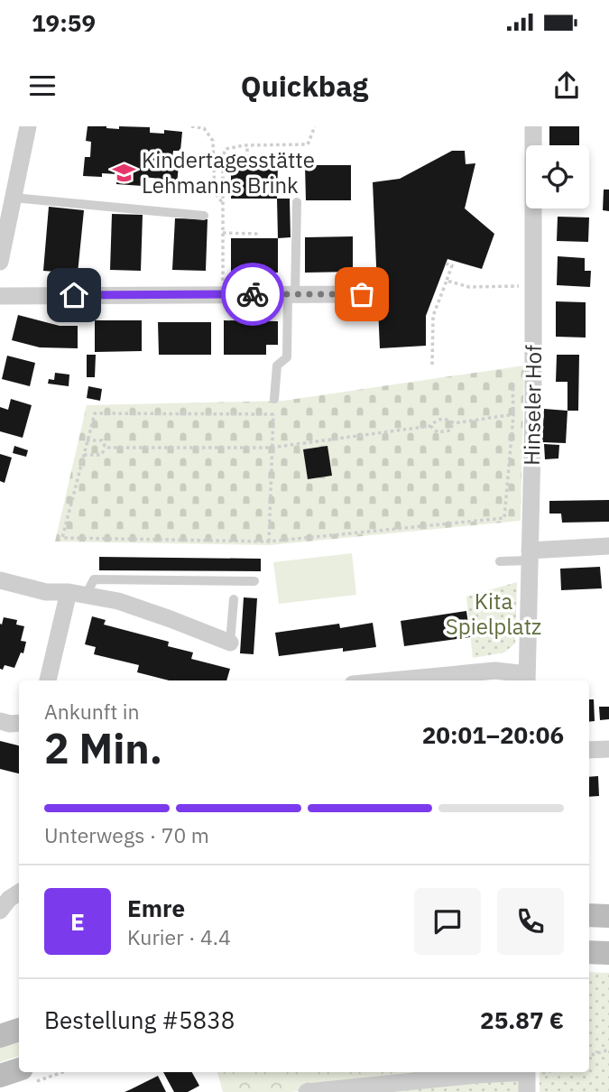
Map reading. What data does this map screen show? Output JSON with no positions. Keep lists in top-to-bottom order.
{
  "streets": {
    "street": ["Hinseler Hof"]
  },
  "parks": ["Kita Spielplatz"],
  "places": {
    "school or university": ["Kindertagesstätte Lehmanns Brink"]
  },
  "page": {
    "status": "19:59",
    "header": "Quickbag",
    "heading": ["2 Min.", "Ankunft in", "20:01–20:06"],
    "panel": [
      "Emre",
      "Kurier · 4.4",
      "Bestellung #5838",
      "25.87 €"
    ],
    "bar": "Unterwegs · 70 m",
    "round": "E"
  }
}
